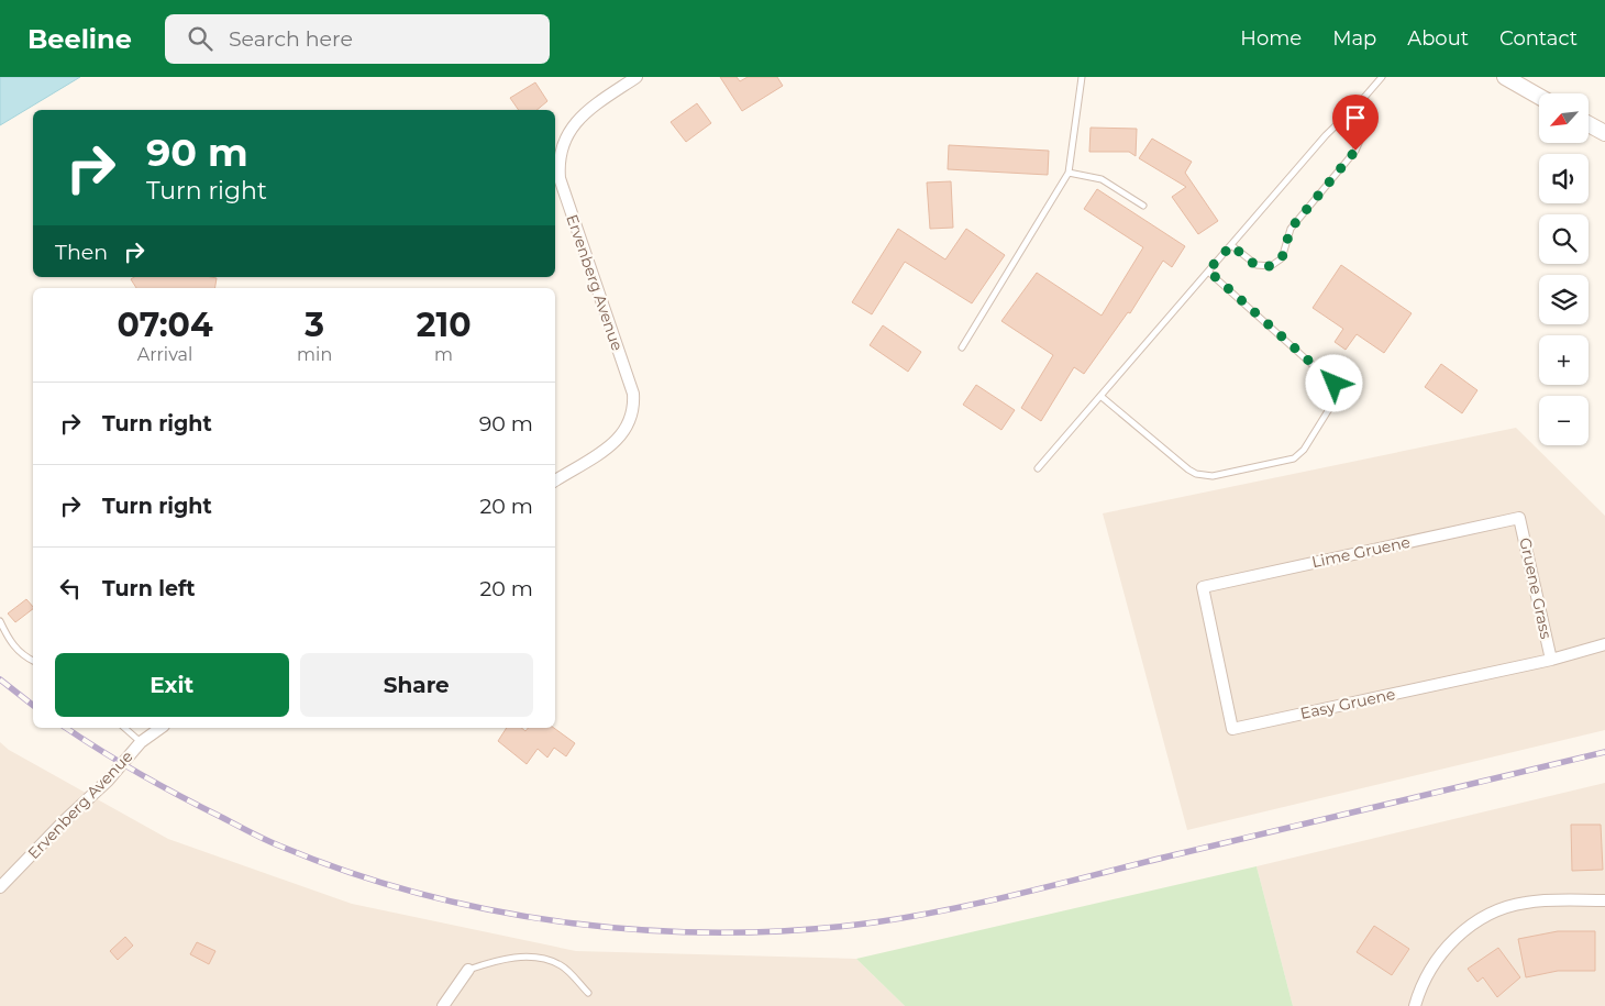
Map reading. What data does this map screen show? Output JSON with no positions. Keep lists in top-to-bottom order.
{
  "streets": {
    "street": [
      "Ervenberg Avenue",
      "Lime Gruene",
      "Gruene Grass",
      "Easy Gruene"
    ]
  },
  "crossings": [
    ["Lime Gruene", "Gruene Grass"],
    ["Lime Gruene", "Easy Gruene"],
    ["Gruene Grass", "Easy Gruene"]
  ],
  "north": "bottom left",
  "page": {
    "header": "Beeline",
    "search": "Search here",
    "nav": [
      "Home",
      "Map",
      "About",
      "Contact"
    ],
    "map_buttons": ["+", "−"],
    "turn": ["90 m", "Turn right"],
    "then": "Then",
    "eta": [
      "07:04",
      "Arrival",
      "3",
      "min",
      "210",
      "m"
    ],
    "list": [
      {
        "name": "Turn right",
        "value": "90 m"
      },
      {
        "name": "Turn right",
        "value": "20 m"
      },
      {
        "name": "Turn left",
        "value": "20 m"
      }
    ],
    "buttons": ["Exit", "Share"]
  }
}
